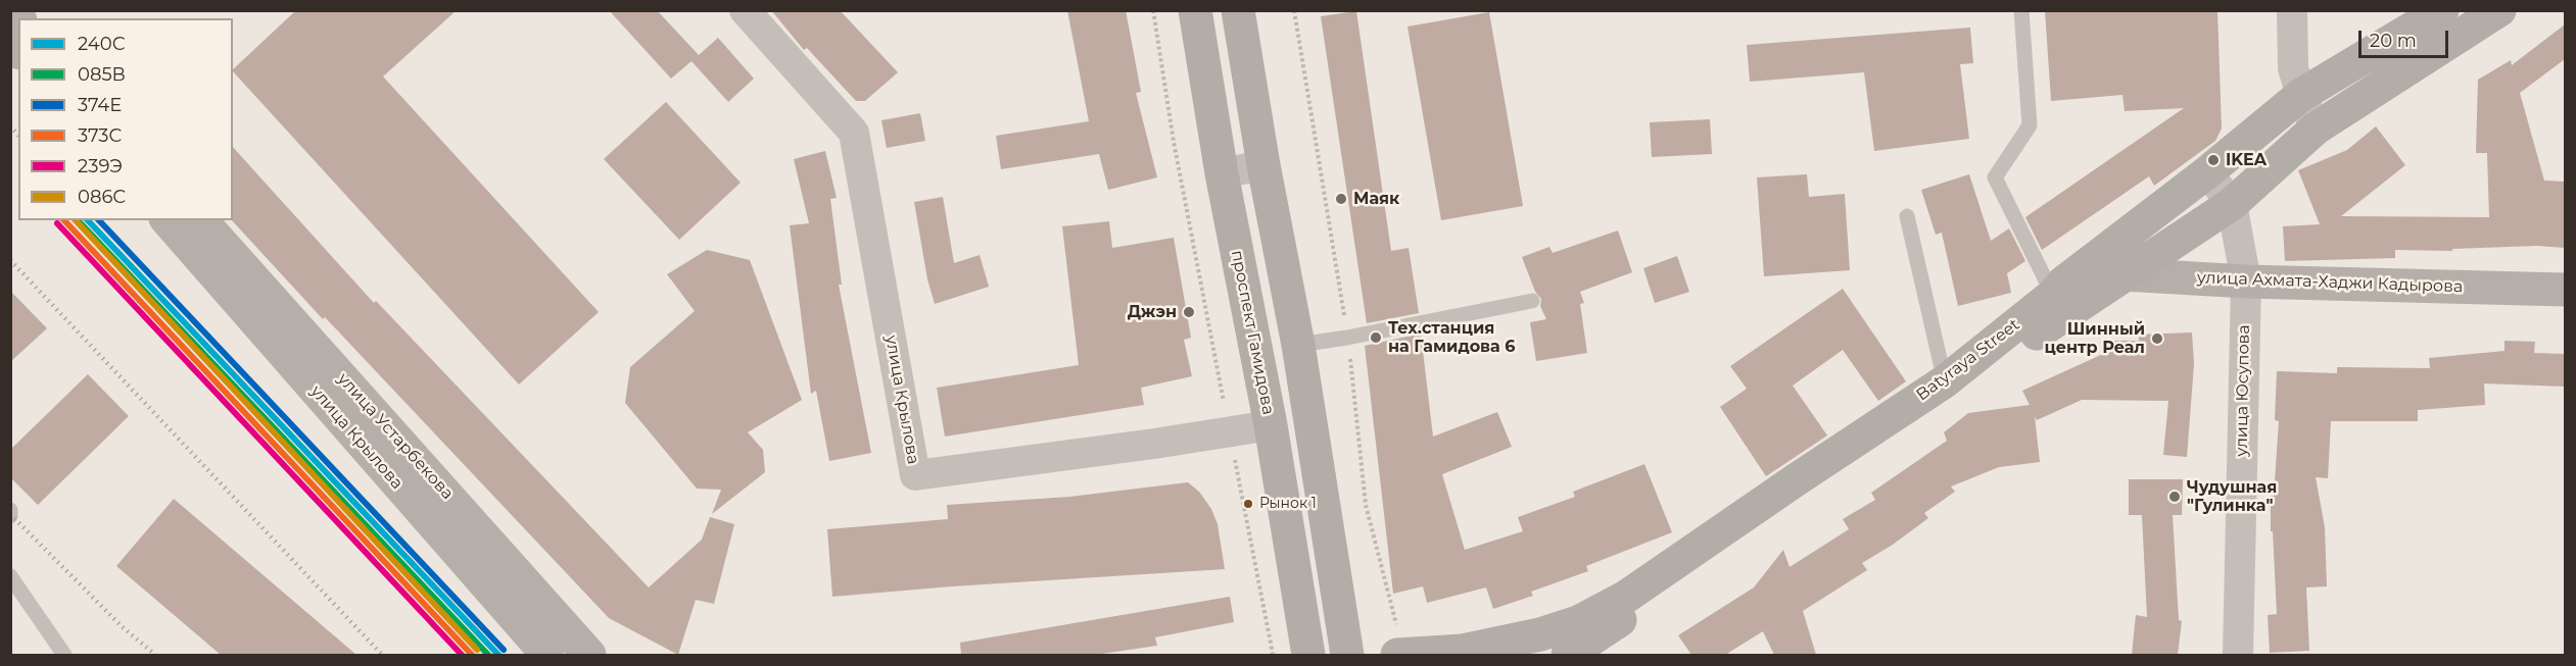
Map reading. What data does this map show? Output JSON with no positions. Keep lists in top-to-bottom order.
{
  "streets": {
    "main road": [
      "улица Ахмата-Хаджи Кадырова",
      "проспект Гамидова",
      "Batyraya Street",
      "улица Крылова",
      "улица Устарбекова"
    ],
    "street": ["улица Юсупова"]
  },
  "crossings": [
    ["улица Ахмата-Хаджи Кадырова", "Batyraya Street"],
    ["улица Ахмата-Хаджи Кадырова", "улица Юсупова"],
    ["проспект Гамидова", "улица Крылова"],
    ["Batyraya Street", "улица Юсупова"]
  ],
  "places": [
    "IKEA",
    "Маяк",
    "Джэн",
    "Тех.станция на Гамидова 6",
    "Шинный центр Реал",
    "Чудушная \"Гулинка\"",
    "Рынок 1"
  ],
  "lines": [
    "transit line 240С",
    "transit line 374Е",
    "transit line 373C",
    "transit line 086С",
    "transit line 085В",
    "transit line 239Э"
  ],
  "legend": [
    "240С",
    "085В",
    "374Е",
    "373C",
    "239Э",
    "086С"
  ],
  "scale_bar": "20 m"
}
